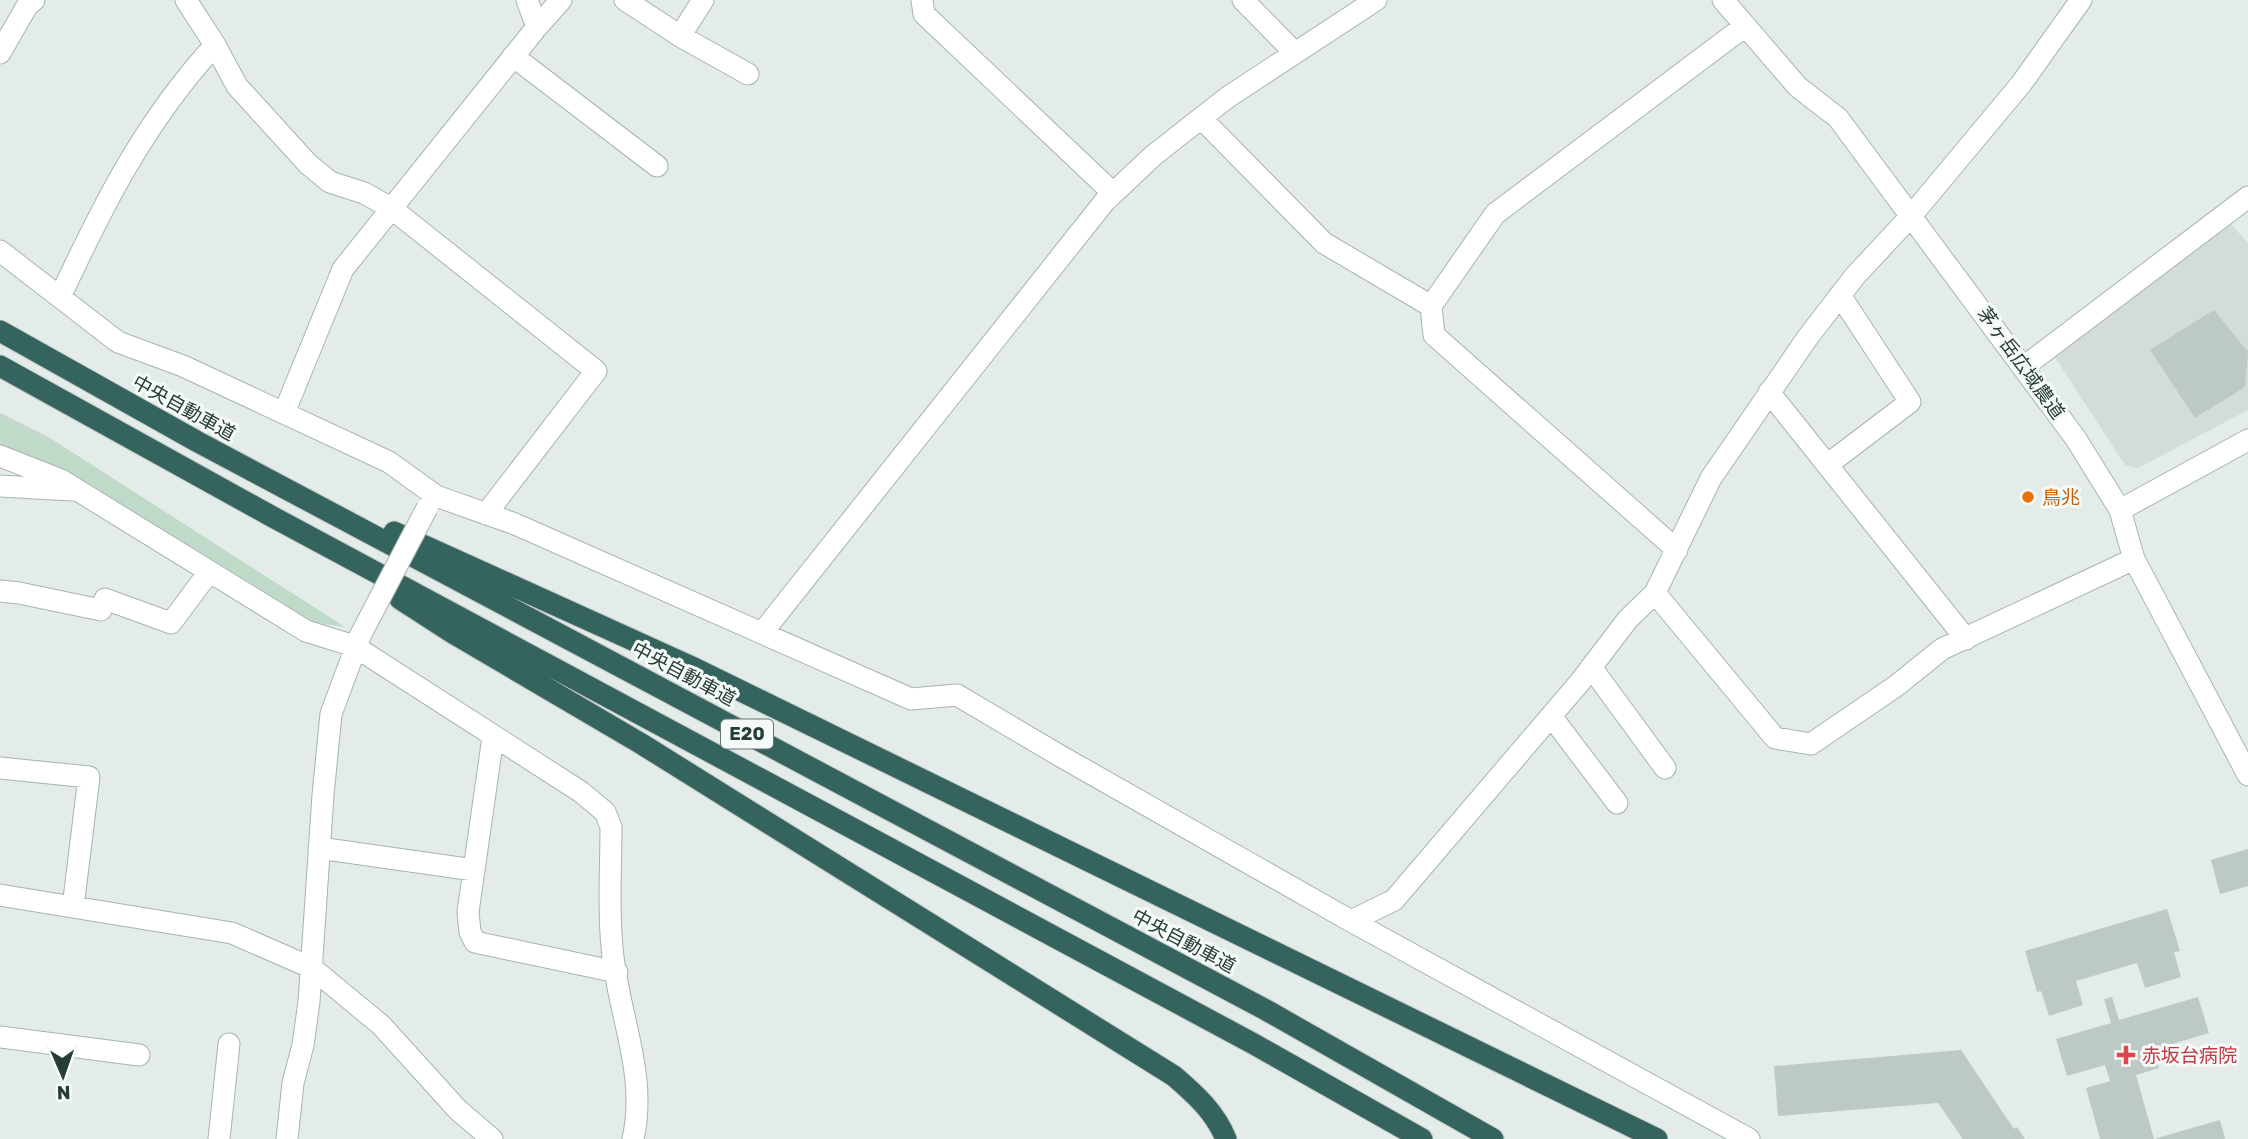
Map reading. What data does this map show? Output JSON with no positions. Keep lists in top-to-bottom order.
{
  "streets": {
    "highway": ["中央自動車道", "E20"],
    "street": ["茅ヶ岳広域農道"]
  },
  "places": {
    "other": ["鳥兆"],
    "health": ["赤坂台病院"]
  },
  "north": "bottom"
}
